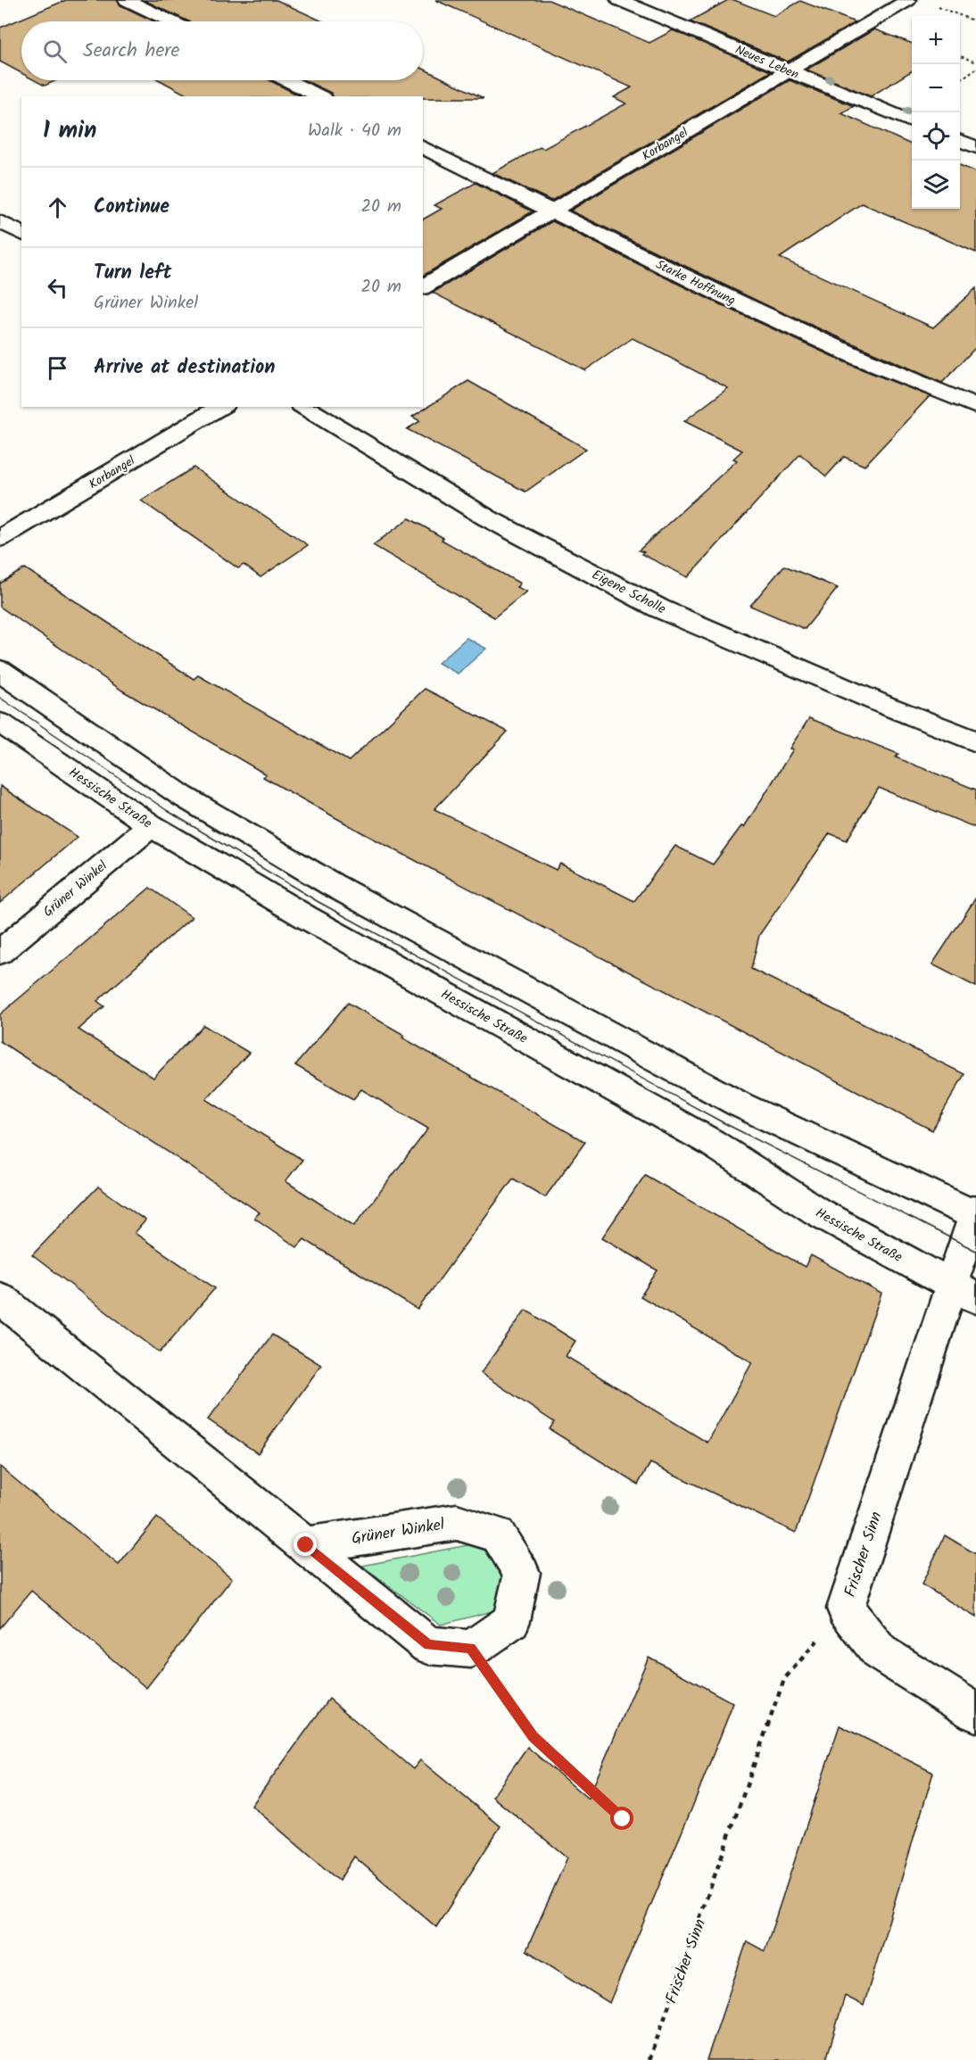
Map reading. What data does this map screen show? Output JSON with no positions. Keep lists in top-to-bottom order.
{
  "streets": {
    "street": [
      "Neues Leben",
      "Korbangel",
      "Starke Hoffnung",
      "Eigene Scholle",
      "Hessische Straße",
      "Grüner Winkel",
      "Frischer Sinn"
    ]
  },
  "crossings": [
    ["Neues Leben", "Korbangel"],
    ["Korbangel", "Starke Hoffnung"],
    ["Hessische Straße", "Grüner Winkel"],
    ["Hessische Straße", "Frischer Sinn"]
  ],
  "page": {
    "map_buttons": ["+", "−"],
    "search": "Search here",
    "heading": ["1 min", "Walk · 40 m"],
    "list": [
      ["Continue", "20 m"],
      ["Turn left", "Grüner Winkel", "20 m"],
      "Arrive at destination"
    ]
  }
}
